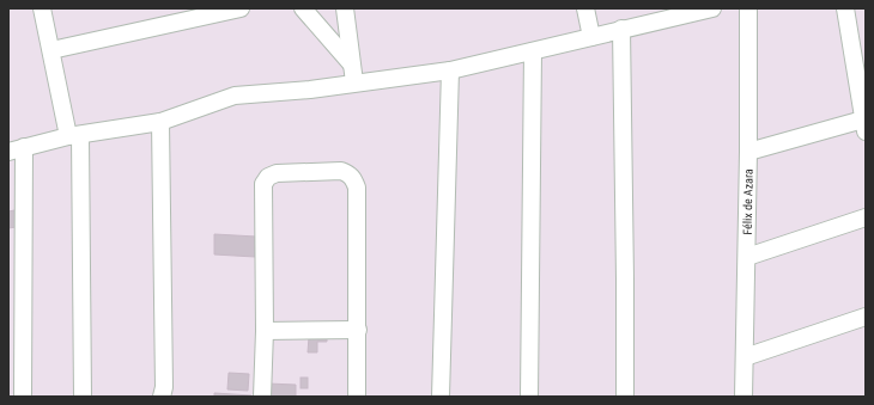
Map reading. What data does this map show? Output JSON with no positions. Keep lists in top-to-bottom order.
{
  "streets": {
    "street": ["Félix de Azara"]
  }
}
